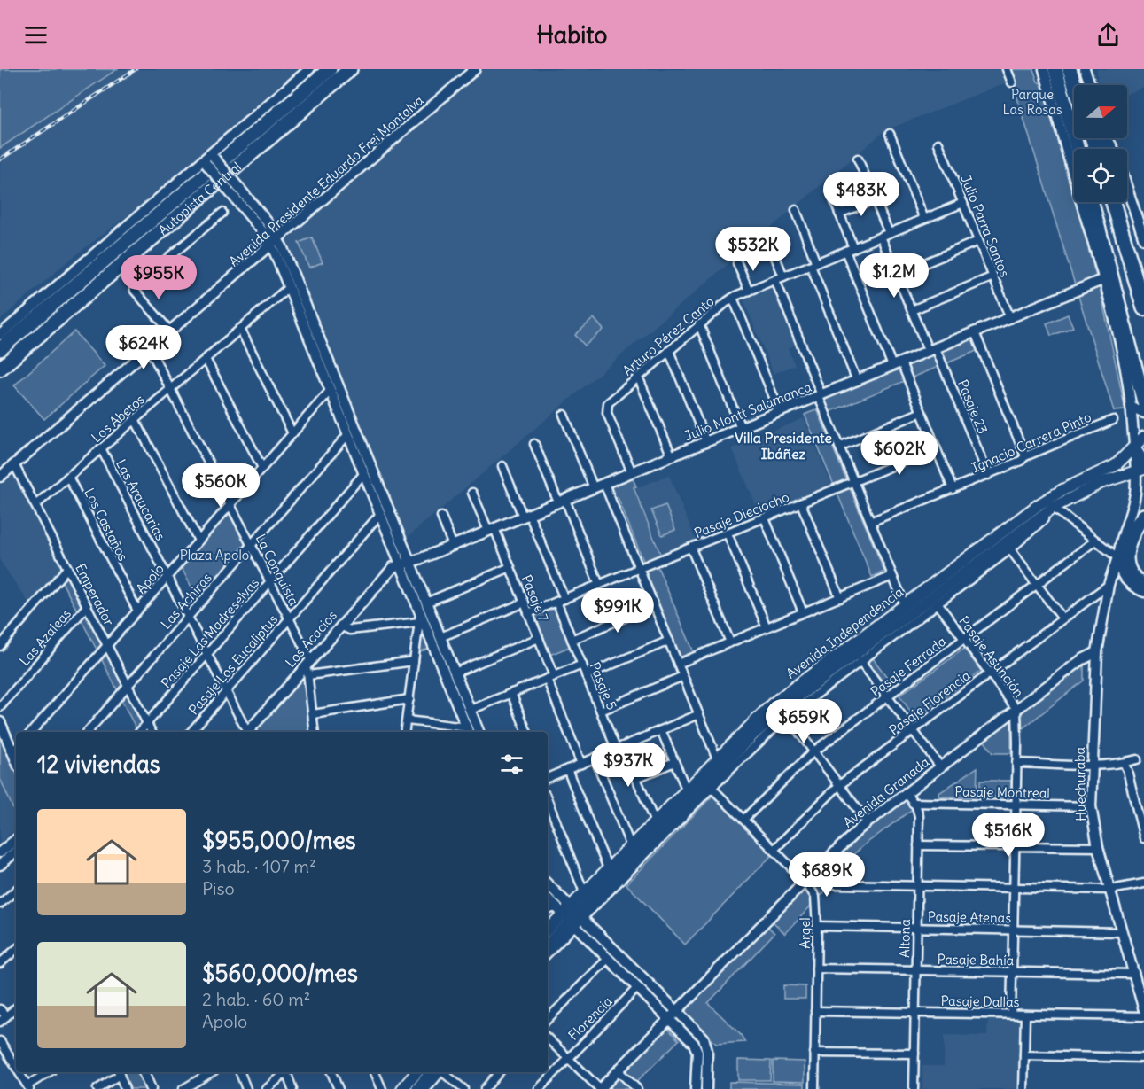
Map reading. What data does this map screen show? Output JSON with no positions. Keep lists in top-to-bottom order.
{
  "streets": {
    "highway": ["Autopista Central"],
    "main road": [
      "Avenida Presidente Eduardo Frei Montalva",
      "Julio Montt Salamanca",
      "Avenida Independencia",
      "Los Acacios",
      "Huechuraba",
      "Avenida Granada"
    ],
    "street": [
      "Julio Parra Santos",
      "Arturo Pérez Canto",
      "Pasaje 23",
      "Los Abetos",
      "Ignacio Carrera Pinto",
      "Las Araucarias",
      "Pasaje Dieciocho",
      "Los Castaños",
      "La Conquista",
      "Apolo",
      "Emperador",
      "Pasaje 7",
      "Las Achiras",
      "Pasaje Las Madreselvas",
      "Las Azaleas",
      "Pasaje Asunción",
      "Pasaje Los Eucaliptus",
      "Pasaje Ferrada",
      "Pasaje 5",
      "Pasaje Florencia",
      "Pasaje Montreal",
      "Pasaje Atenas",
      "Argel",
      "Altona",
      "Pasaje Bahía",
      "Pasaje Dallas",
      "Florencia"
    ]
  },
  "crossings": [
    ["Avenida Presidente Eduardo Frei Montalva", "La Conquista"],
    ["Avenida Presidente Eduardo Frei Montalva", "Emperador"],
    ["Julio Parra Santos", "Arturo Pérez Canto"],
    ["Julio Parra Santos", "Julio Montt Salamanca"],
    ["Arturo Pérez Canto", "Pasaje 23"],
    ["Arturo Pérez Canto", "Julio Montt Salamanca"],
    ["Pasaje 23", "Julio Montt Salamanca"],
    ["Pasaje 23", "Ignacio Carrera Pinto"],
    ["Julio Montt Salamanca", "Pasaje 7"],
    ["Julio Montt Salamanca", "Los Acacios"],
    ["Julio Montt Salamanca", "Pasaje 5"],
    ["Julio Montt Salamanca", "Huechuraba"],
    ["Los Abetos", "Las Araucarias"],
    ["Los Abetos", "Los Castaños"],
    ["Los Abetos", "La Conquista"],
    ["Los Abetos", "Emperador"],
    ["Las Araucarias", "Apolo"],
    ["Las Araucarias", "Las Achiras"],
    ["Las Araucarias", "Pasaje Las Madreselvas"],
    ["Las Araucarias", "Pasaje Los Eucaliptus"],
    ["Pasaje Dieciocho", "Pasaje 7"],
    ["Pasaje Dieciocho", "Pasaje 5"],
    ["Los Castaños", "Apolo"],
    ["La Conquista", "Apolo"],
    ["La Conquista", "Las Achiras"],
    ["La Conquista", "Pasaje Las Madreselvas"],
    ["La Conquista", "Los Acacios"],
    ["La Conquista", "Pasaje Los Eucaliptus"],
    ["Apolo", "Emperador"],
    ["Emperador", "Las Achiras"],
    ["Emperador", "Pasaje Las Madreselvas"],
    ["Emperador", "Las Azaleas"],
    ["Avenida Independencia", "Pasaje Asunción"],
    ["Avenida Independencia", "Pasaje 5"],
    ["Avenida Independencia", "Huechuraba"],
    ["Avenida Independencia", "Argel"],
    ["Pasaje Asunción", "Pasaje Ferrada"],
    ["Pasaje Asunción", "Pasaje Florencia"],
    ["Pasaje Asunción", "Avenida Granada"],
    ["Pasaje Asunción", "Pasaje Montreal"],
    ["Pasaje Asunción", "Pasaje Atenas"],
    ["Pasaje Asunción", "Pasaje Bahía"],
    ["Pasaje Asunción", "Pasaje Dallas"],
    ["Pasaje Ferrada", "Argel"],
    ["Pasaje Florencia", "Huechuraba"],
    ["Pasaje Florencia", "Argel"],
    ["Huechuraba", "Avenida Granada"],
    ["Huechuraba", "Pasaje Montreal"],
    ["Huechuraba", "Pasaje Atenas"],
    ["Huechuraba", "Pasaje Bahía"],
    ["Avenida Granada", "Argel"],
    ["Avenida Granada", "Altona"],
    ["Pasaje Montreal", "Altona"],
    ["Pasaje Atenas", "Argel"],
    ["Pasaje Atenas", "Altona"],
    ["Argel", "Pasaje Bahía"],
    ["Argel", "Pasaje Dallas"],
    ["Altona", "Pasaje Bahía"],
    ["Altona", "Pasaje Dallas"]
  ],
  "districts": ["Villa Presidente Ibáñez"],
  "parks": ["Parque Las Rosas", "Plaza Apolo"],
  "north": "right",
  "page": {
    "header": "Habito",
    "price": [
      "$483K",
      "$532K",
      "$1.2M",
      "$955K",
      "$624K",
      "$602K",
      "$560K",
      "$991K",
      "$659K",
      "$937K",
      "$516K",
      "$689K"
    ],
    "heading": "12 viviendas",
    "list": [
      {
        "name": "$955,000/mes",
        "note": "3 hab. · 107 m² · Piso"
      },
      {
        "name": "$560,000/mes",
        "note": "2 hab. · 60 m² · Apolo"
      }
    ]
  }
}
